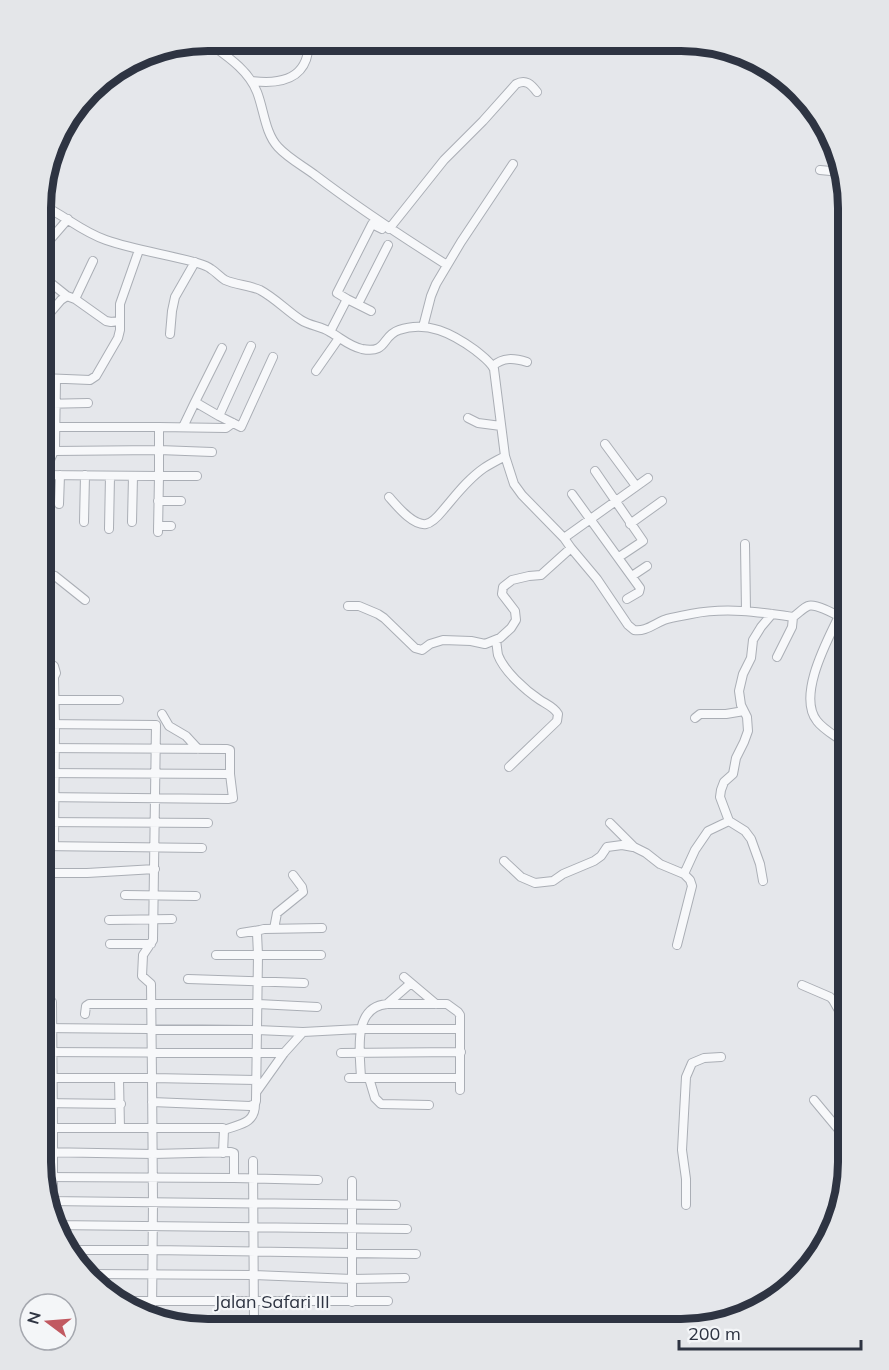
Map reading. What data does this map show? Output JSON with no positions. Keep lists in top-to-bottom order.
{
  "streets": {
    "street": ["Jalan Safari III"]
  },
  "scale_bar": "200 m",
  "north": "left"
}
